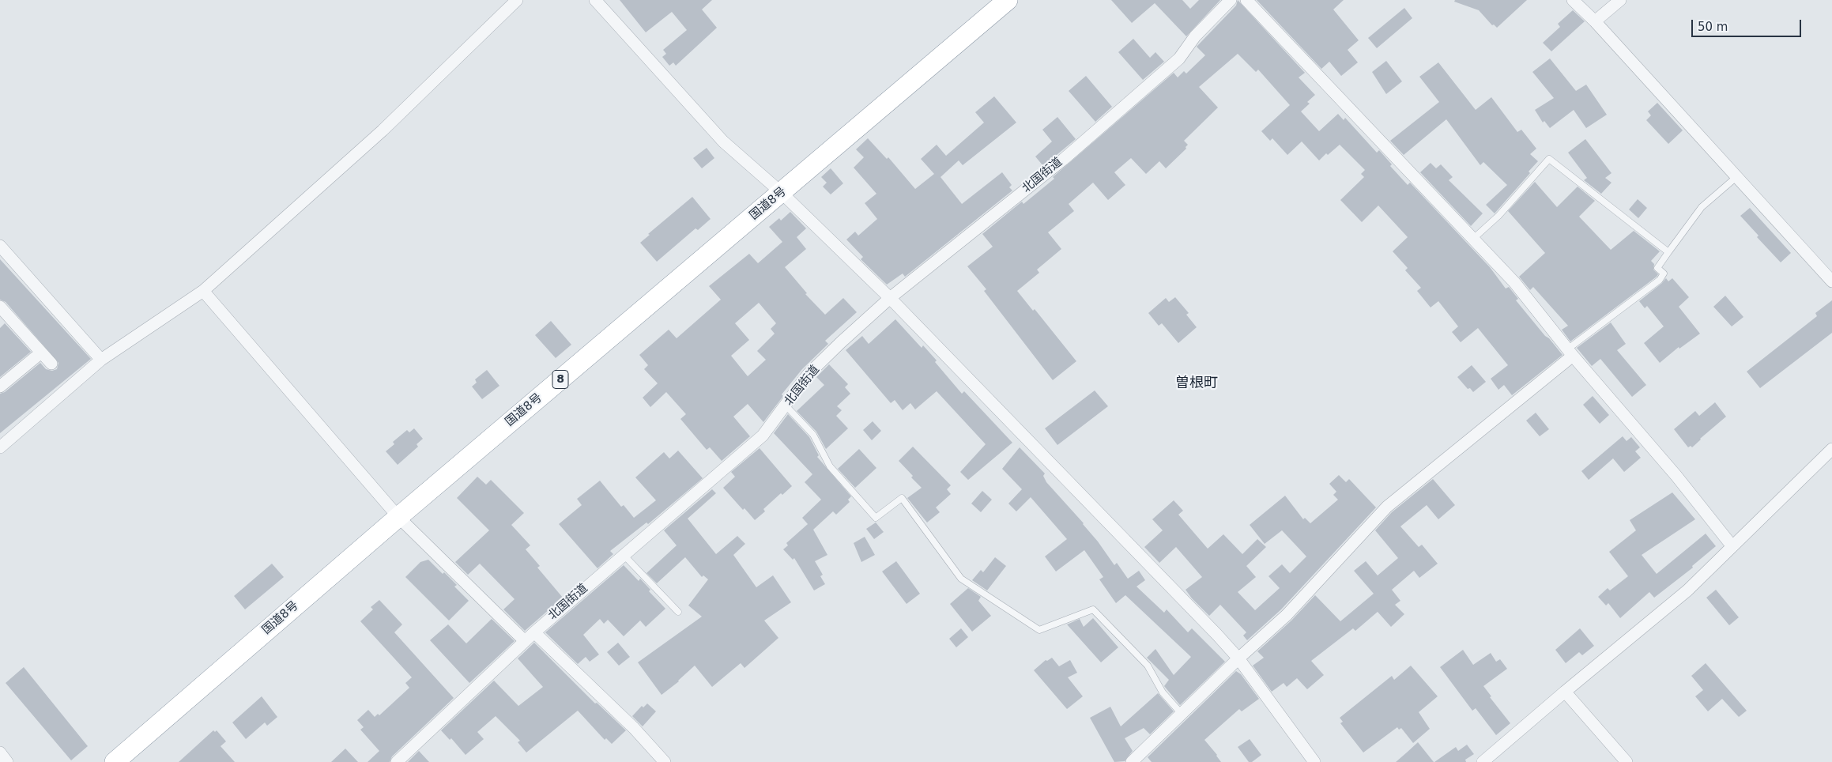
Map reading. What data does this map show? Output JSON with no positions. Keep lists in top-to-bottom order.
{
  "streets": {
    "highway": ["国道8号", "8"],
    "street": ["北国街道"]
  },
  "districts": ["曽根町"],
  "scale_bar": "50 m"
}
